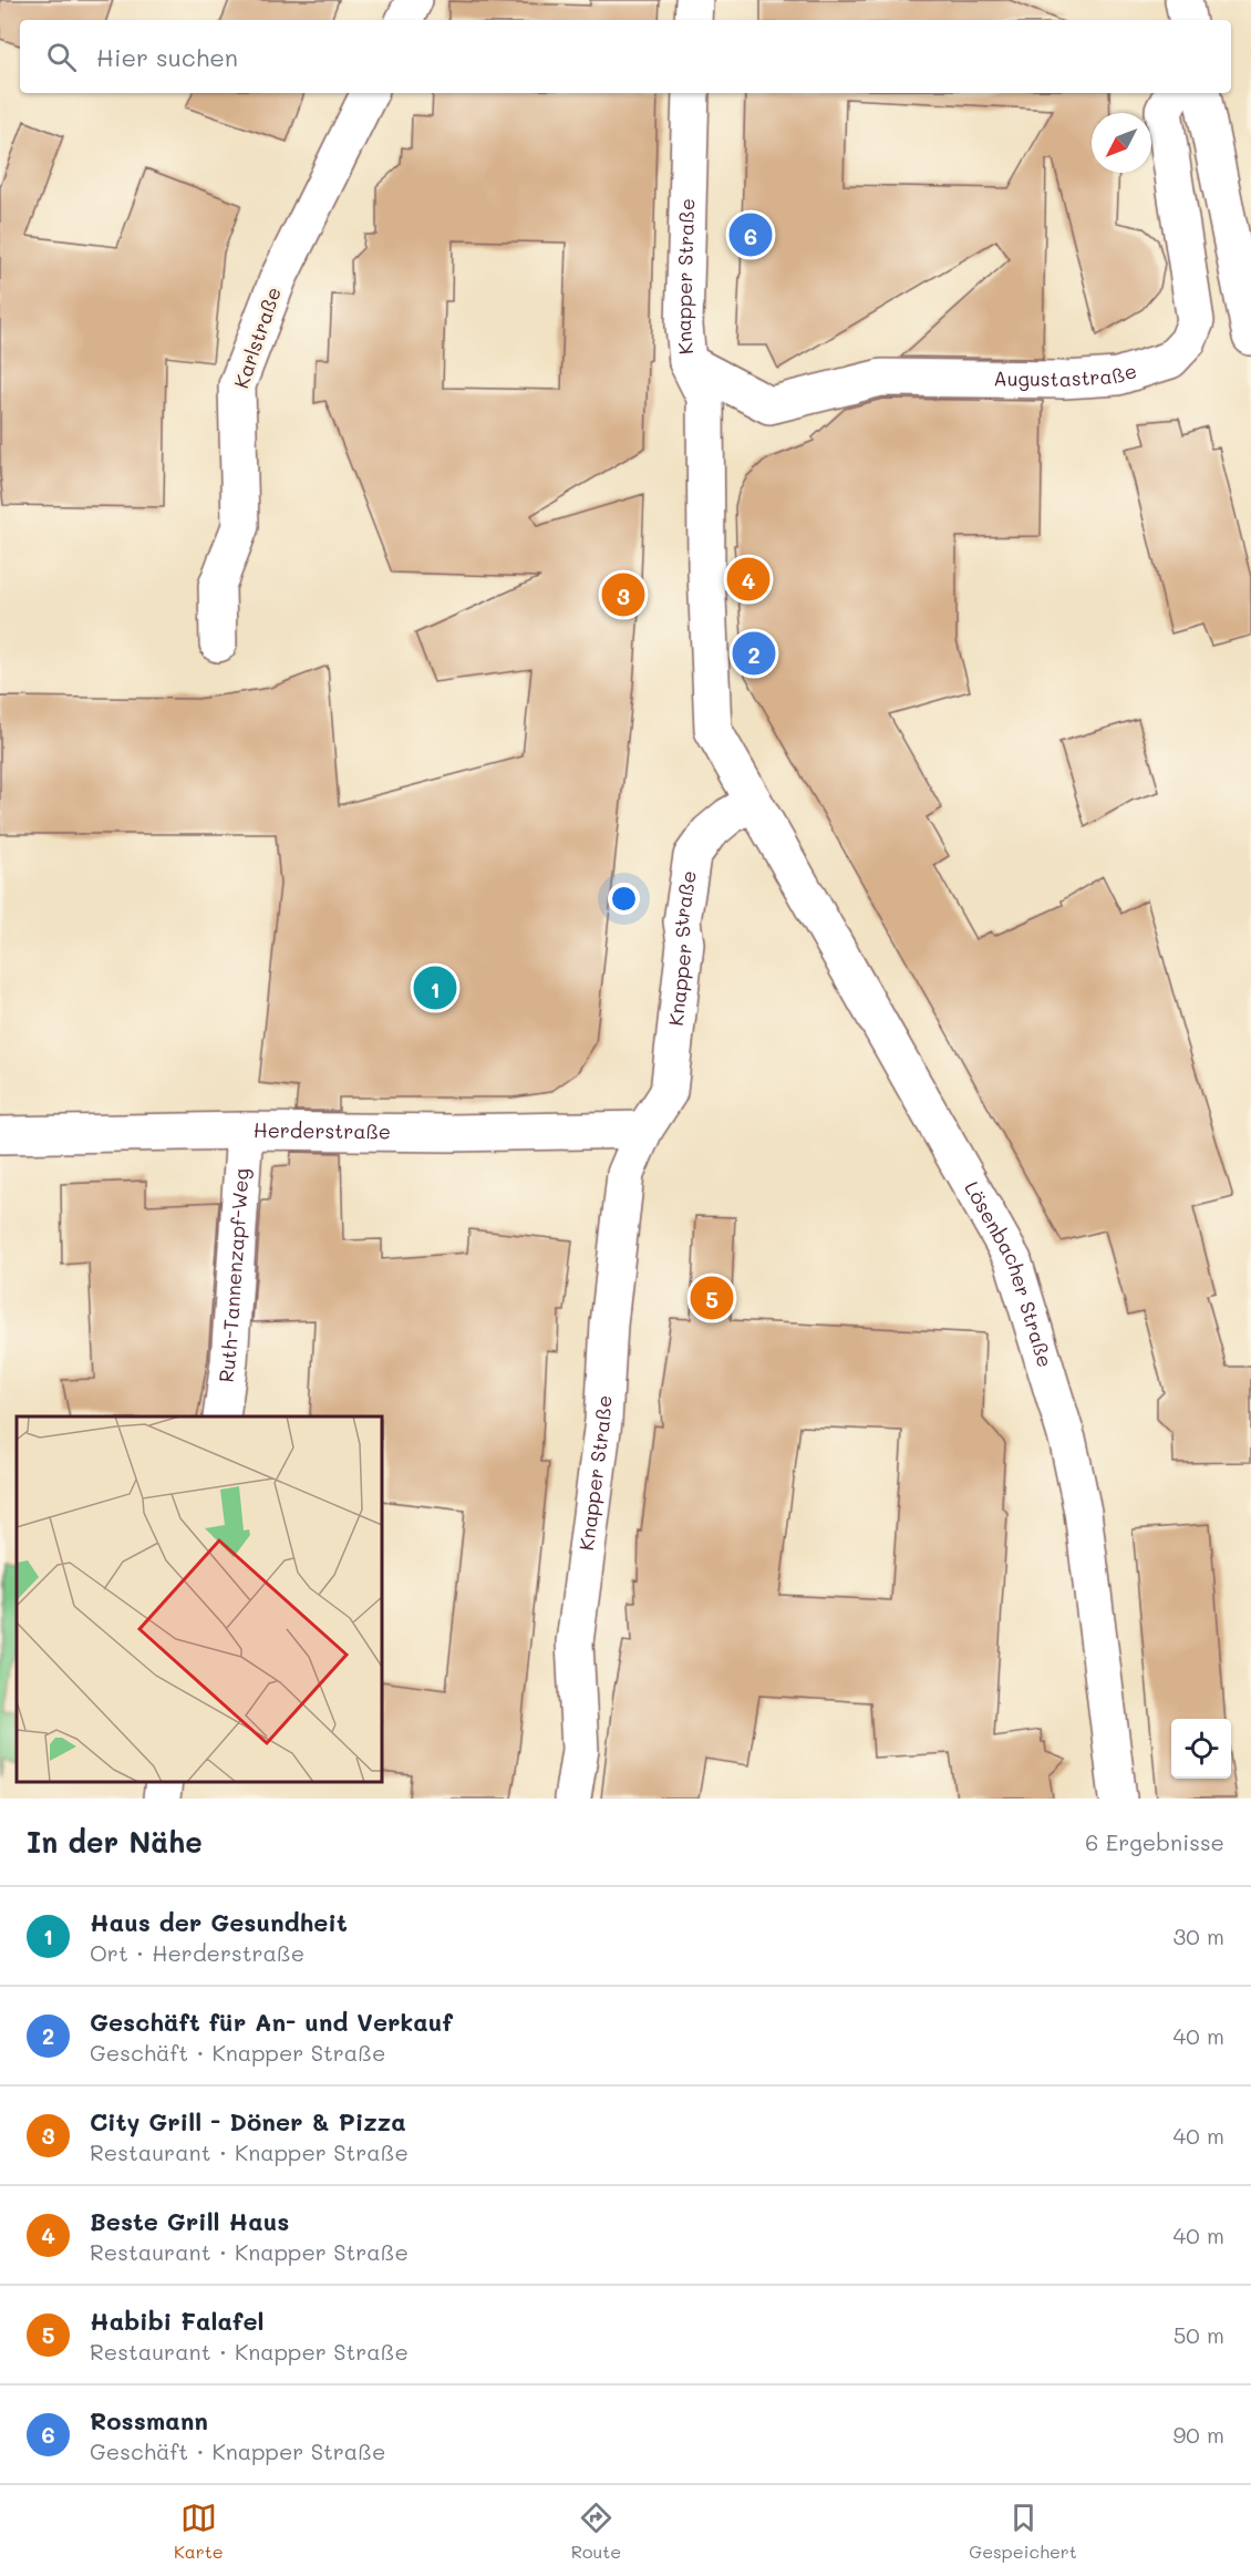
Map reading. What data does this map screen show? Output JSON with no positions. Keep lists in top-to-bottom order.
{
  "streets": {
    "street": [
      "Knapper Straße",
      "Karlstraße",
      "Augustastraße",
      "Herderstraße",
      "Ruth-Tannenzapf-Weg",
      "Lösenbacher Straße"
    ]
  },
  "crossings": [
    ["Knapper Straße", "Augustastraße"],
    ["Knapper Straße", "Herderstraße"],
    ["Knapper Straße", "Lösenbacher Straße"],
    ["Herderstraße", "Ruth-Tannenzapf-Weg"]
  ],
  "north": "bottom left",
  "page": {
    "search": "Hier suchen",
    "pins": [
      "6",
      "4",
      "3",
      "2",
      "1",
      "5"
    ],
    "heading": ["In der Nähe", "6 Ergebnisse"],
    "list": [
      {
        "mark": "1",
        "name": "Haus der Gesundheit",
        "note": "Ort · Herderstraße",
        "value": "30 m"
      },
      {
        "mark": "2",
        "name": "Geschäft für An- und Verkauf",
        "note": "Geschäft · Knapper Straße",
        "value": "40 m"
      },
      {
        "mark": "3",
        "name": "City Grill - Döner & Pizza",
        "note": "Restaurant · Knapper Straße",
        "value": "40 m"
      },
      {
        "mark": "4",
        "name": "Beste Grill Haus",
        "note": "Restaurant · Knapper Straße",
        "value": "40 m"
      },
      {
        "mark": "5",
        "name": "Habibi Falafel",
        "note": "Restaurant · Knapper Straße",
        "value": "50 m"
      },
      {
        "mark": "6",
        "name": "Rossmann",
        "note": "Geschäft · Knapper Straße",
        "value": "90 m"
      }
    ],
    "nav": ["Karte", "Route", "Gespeichert"]
  }
}
